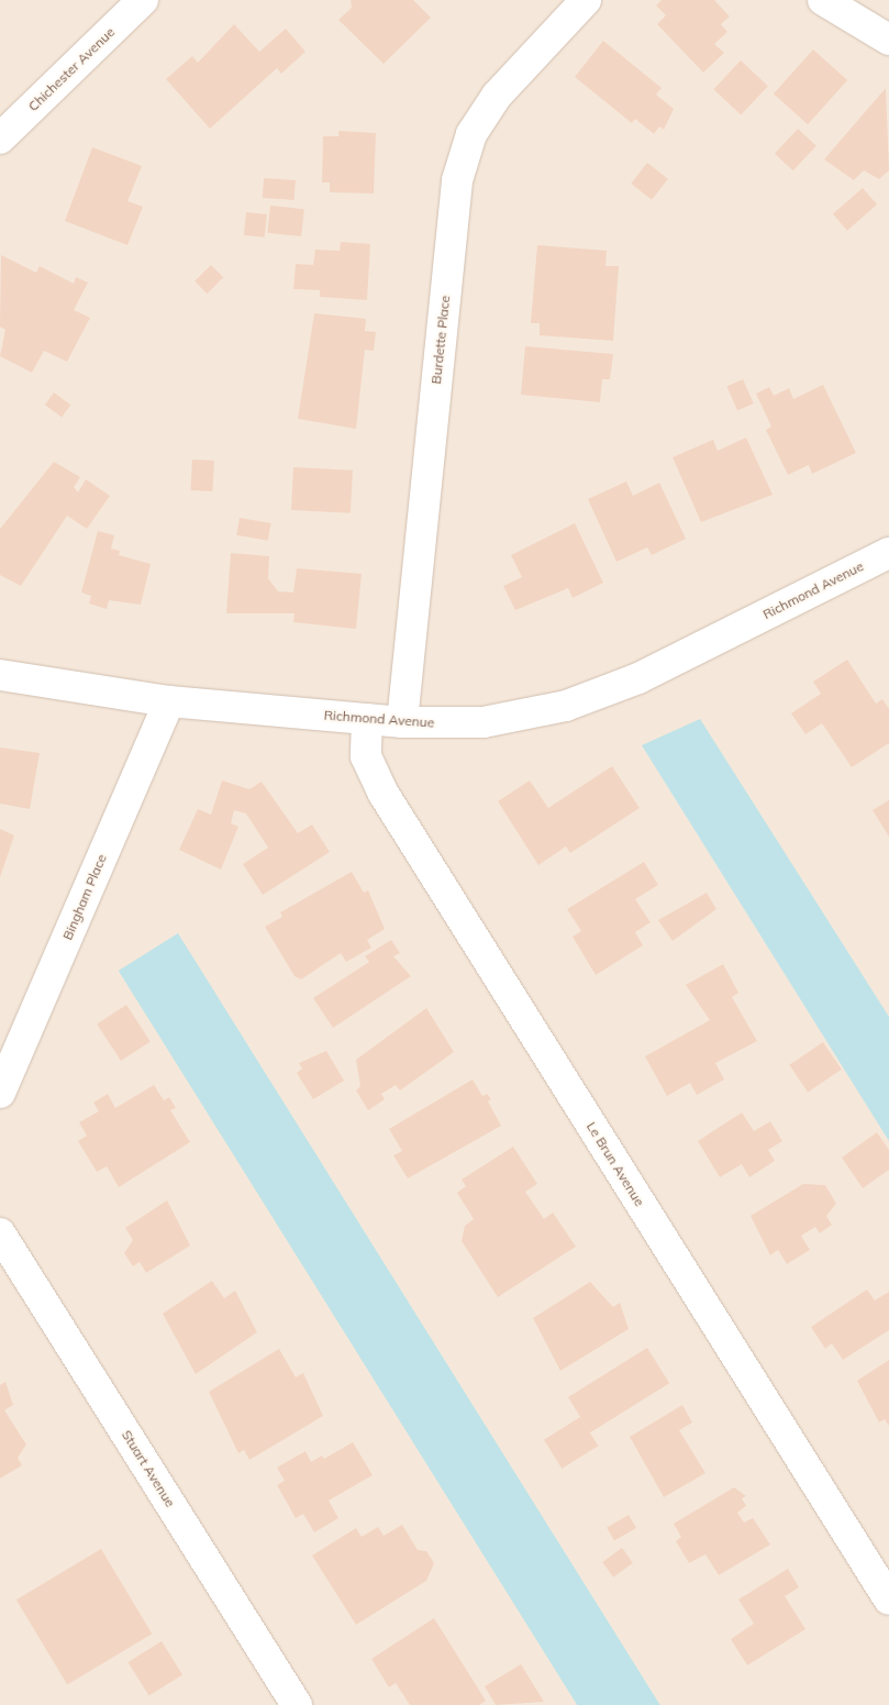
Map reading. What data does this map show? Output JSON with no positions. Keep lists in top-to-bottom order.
{
  "streets": {
    "street": [
      "Chichester Avenue",
      "Burdette Place",
      "Richmond Avenue",
      "Bingham Place",
      "Le Brun Avenue",
      "Stuart Avenue"
    ]
  },
  "crossings": [
    ["Burdette Place", "Richmond Avenue"],
    ["Richmond Avenue", "Bingham Place"],
    ["Richmond Avenue", "Le Brun Avenue"]
  ]
}
